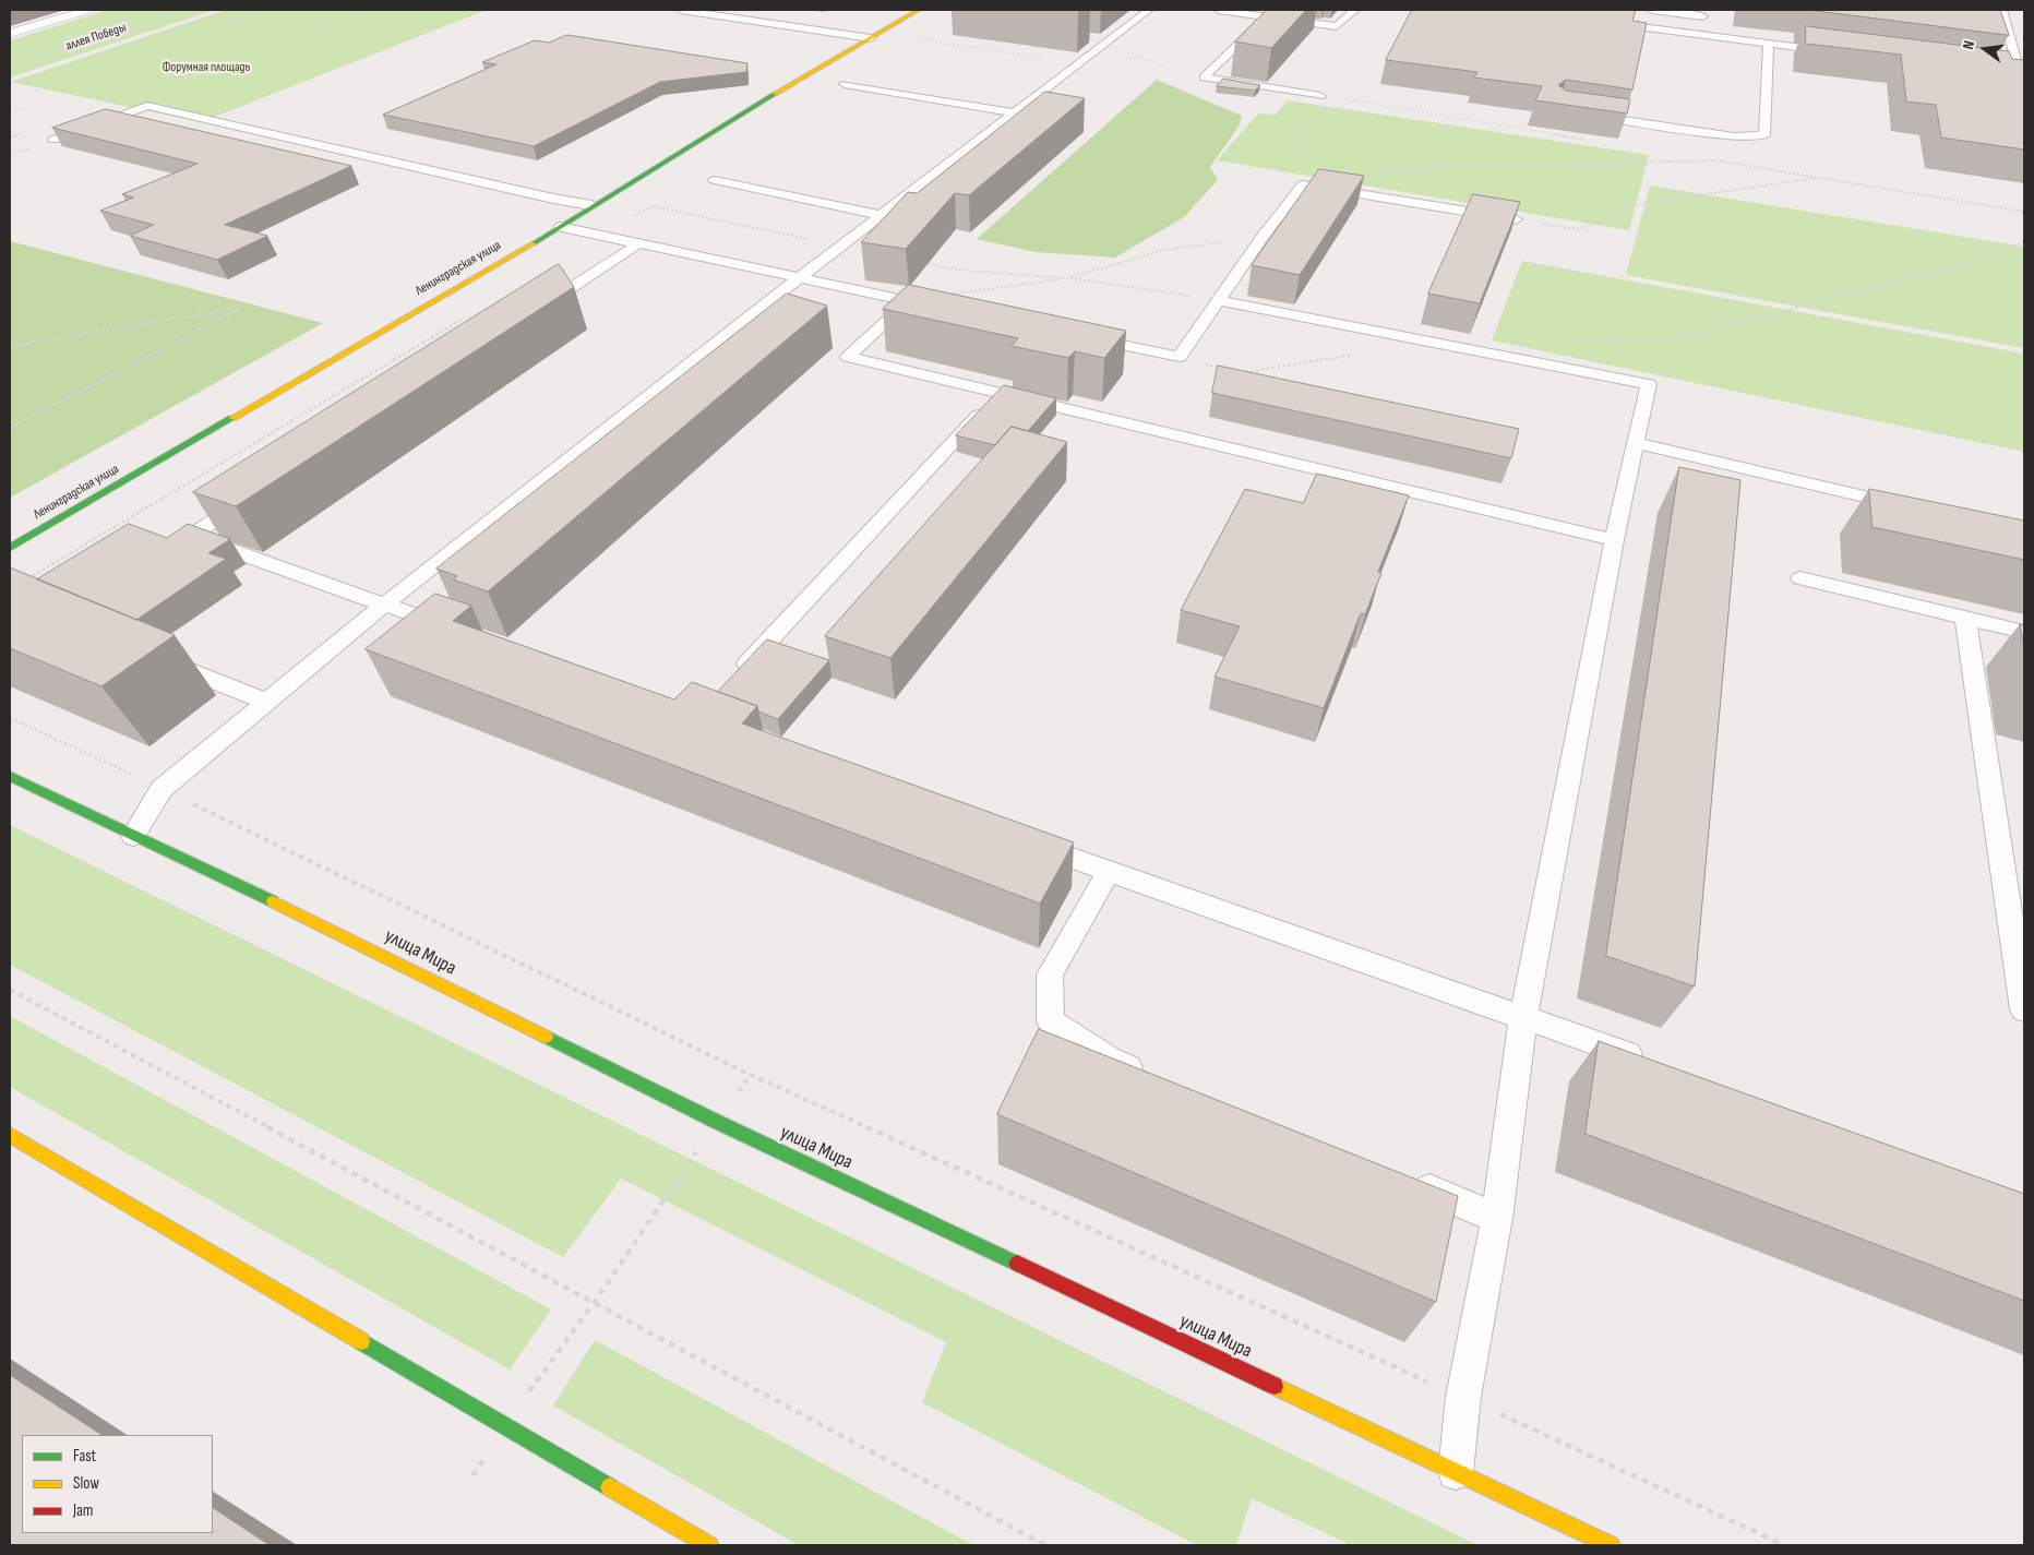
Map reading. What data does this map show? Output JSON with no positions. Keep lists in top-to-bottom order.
{
  "streets": {
    "street": ["Ленинградская улица", "улица Мира"],
    "path": ["аллея Победы"]
  },
  "parks": ["Форумная площадь"],
  "legend": ["Fast", "Slow", "Jam"],
  "north": "left"
}
